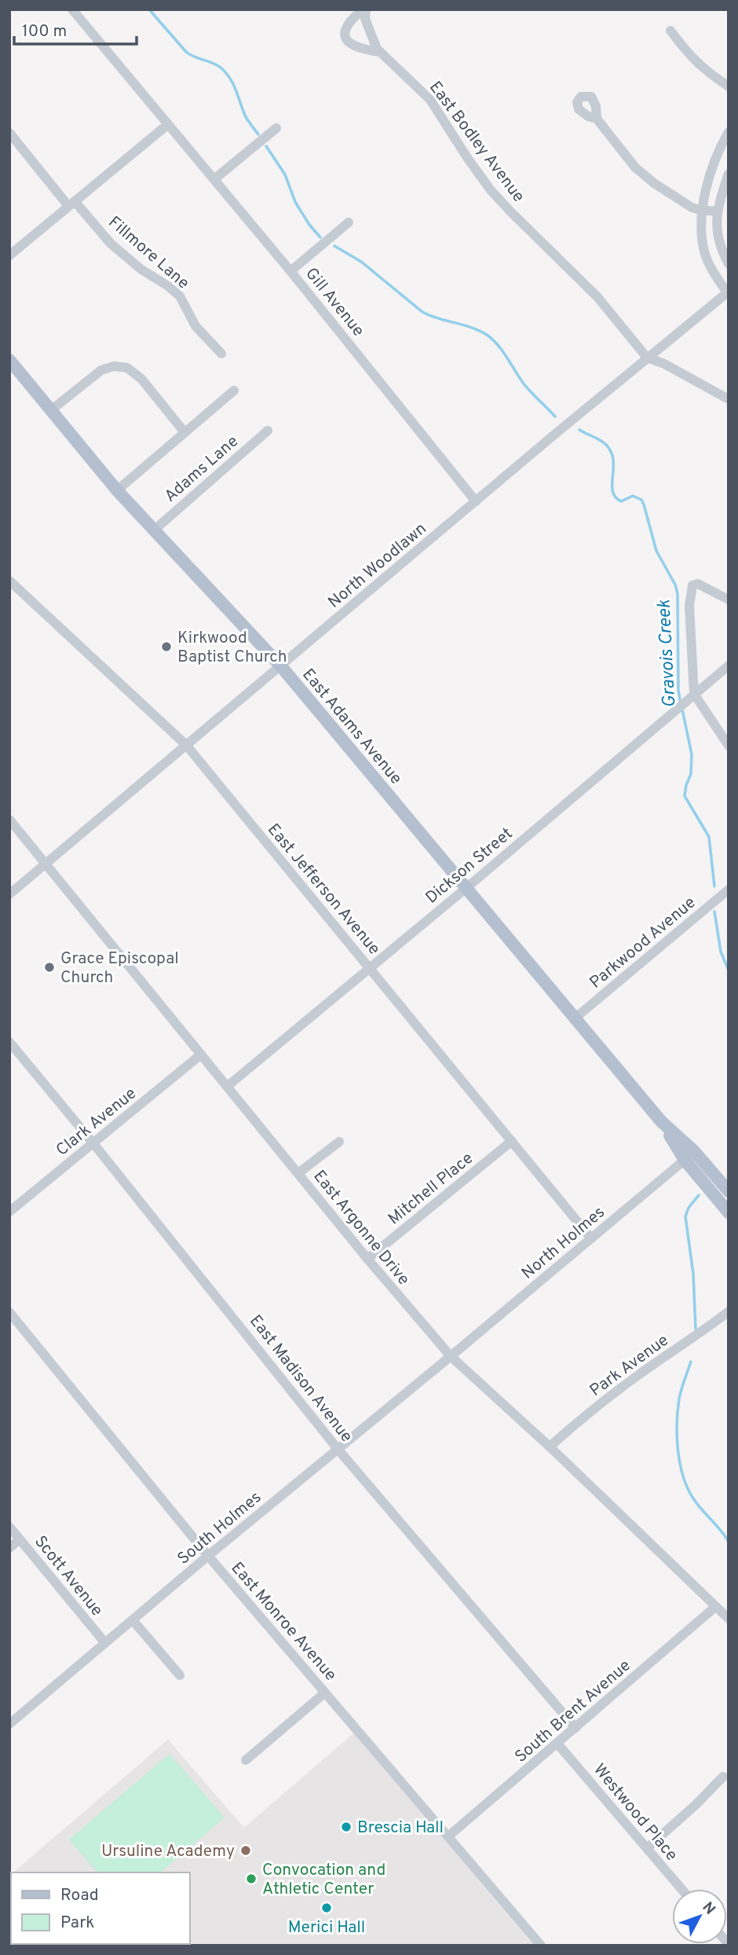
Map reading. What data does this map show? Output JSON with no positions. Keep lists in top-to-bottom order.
{
  "streets": {
    "main road": ["East Adams Avenue"],
    "street": [
      "East Bodley Avenue",
      "Fillmore Lane",
      "Gill Avenue",
      "Adams Lane",
      "North Woodlawn",
      "Dickson Street",
      "East Jefferson Avenue",
      "Parkwood Avenue",
      "Clark Avenue",
      "Mitchell Place",
      "East Argonne Drive",
      "North Holmes",
      "Park Avenue",
      "East Madison Avenue",
      "South Holmes",
      "Scott Avenue",
      "East Monroe Avenue",
      "South Brent Avenue",
      "Westwood Place"
    ]
  },
  "crossings": [
    ["East Bodley Avenue", "North Woodlawn"],
    ["Gill Avenue", "North Woodlawn"],
    ["Adams Lane", "East Adams Avenue"],
    ["North Woodlawn", "East Adams Avenue"],
    ["North Woodlawn", "East Jefferson Avenue"],
    ["North Woodlawn", "East Argonne Drive"],
    ["East Adams Avenue", "Dickson Street"],
    ["East Adams Avenue", "Parkwood Avenue"],
    ["East Adams Avenue", "North Holmes"],
    ["Dickson Street", "East Jefferson Avenue"],
    ["Dickson Street", "East Argonne Drive"],
    ["East Jefferson Avenue", "Mitchell Place"],
    ["East Jefferson Avenue", "North Holmes"],
    ["Clark Avenue", "East Argonne Drive"],
    ["Clark Avenue", "East Madison Avenue"],
    ["Mitchell Place", "East Argonne Drive"],
    ["East Argonne Drive", "North Holmes"],
    ["East Argonne Drive", "Park Avenue"],
    ["East Argonne Drive", "South Holmes"],
    ["East Argonne Drive", "South Brent Avenue"],
    ["North Holmes", "South Holmes"],
    ["East Madison Avenue", "South Holmes"],
    ["East Madison Avenue", "South Brent Avenue"],
    ["South Holmes", "Scott Avenue"],
    ["South Holmes", "East Monroe Avenue"],
    ["East Monroe Avenue", "South Brent Avenue"],
    ["South Brent Avenue", "Westwood Place"]
  ],
  "water": ["Gravois Creek"],
  "places": [
    "Kirkwood Baptist Church",
    "Grace Episcopal Church",
    "Brescia Hall",
    "Ursuline Academy",
    "Convocation and Athletic Center",
    "Merici Hall"
  ],
  "legend": ["Road", "Park"],
  "scale_bar": "100 m",
  "north": "top right"
}
